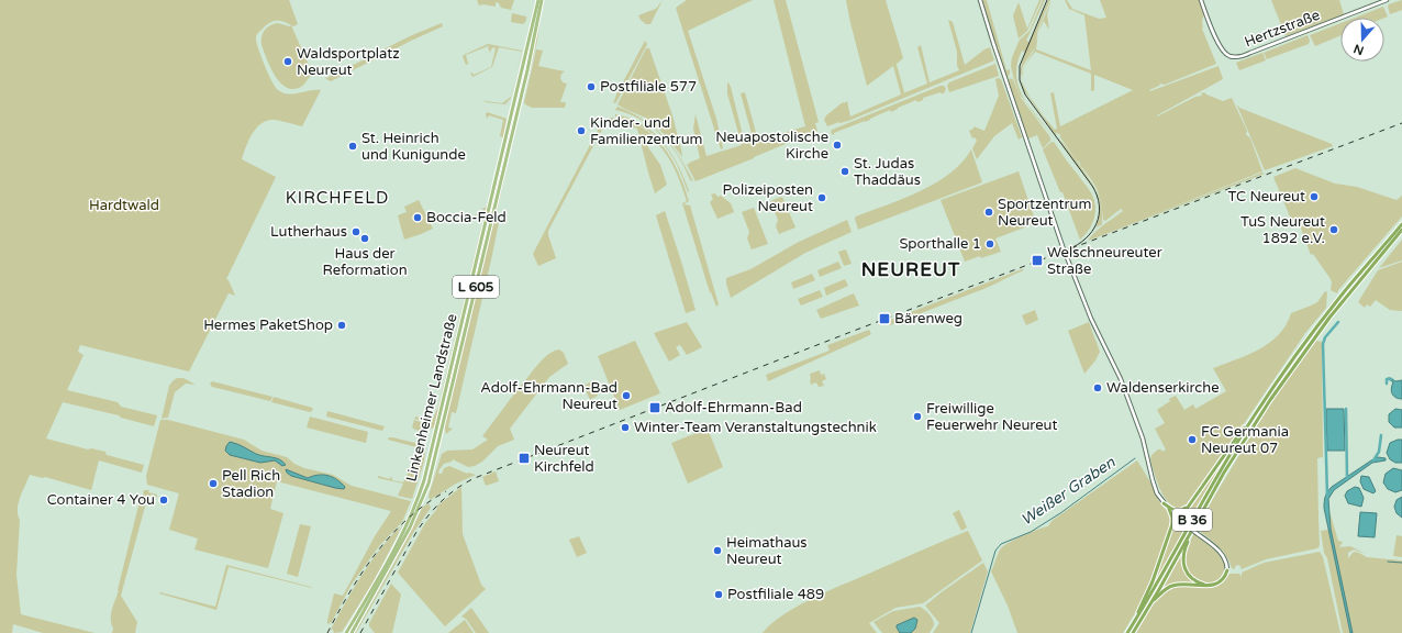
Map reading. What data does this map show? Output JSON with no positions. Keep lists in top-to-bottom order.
{
  "streets": {
    "highway": ["B 36"],
    "main road": ["Hertzstraße", "L 605", "Linkenheimer Landstraße"]
  },
  "districts": ["KIRCHFELD", "NEUREUT"],
  "water": ["Weißer Graben"],
  "parks": ["Hardtwald"],
  "places": {
    "other": [
      "Waldsportplatz Neureut",
      "Postfiliale 577",
      "Kinder- und Familienzentrum",
      "Neuapostolische Kirche",
      "St. Heinrich und Kunigunde",
      "St. Judas Thaddäus",
      "TC Neureut",
      "Polizeiposten Neureut",
      "Sportzentrum Neureut",
      "Boccia-Feld",
      "TuS Neureut 1892 e.V.",
      "Lutherhaus",
      "Haus der Reformation",
      "Sporthalle 1",
      "Hermes PaketShop",
      "Waldenserkirche",
      "Adolf-Ehrmann-Bad Neureut",
      "Freiwillige Feuerwehr Neureut",
      "Winter-Team Veranstaltungstechnik",
      "FC Germania Neureut 07",
      "Pell Rich Stadion",
      "Container 4 You",
      "Heimathaus Neureut",
      "Postfiliale 489"
    ],
    "transit": [
      "Welschneureuter Straße",
      "Bärenweg",
      "Adolf-Ehrmann-Bad",
      "Neureut Kirchfeld"
    ]
  },
  "north": "bottom"
}
